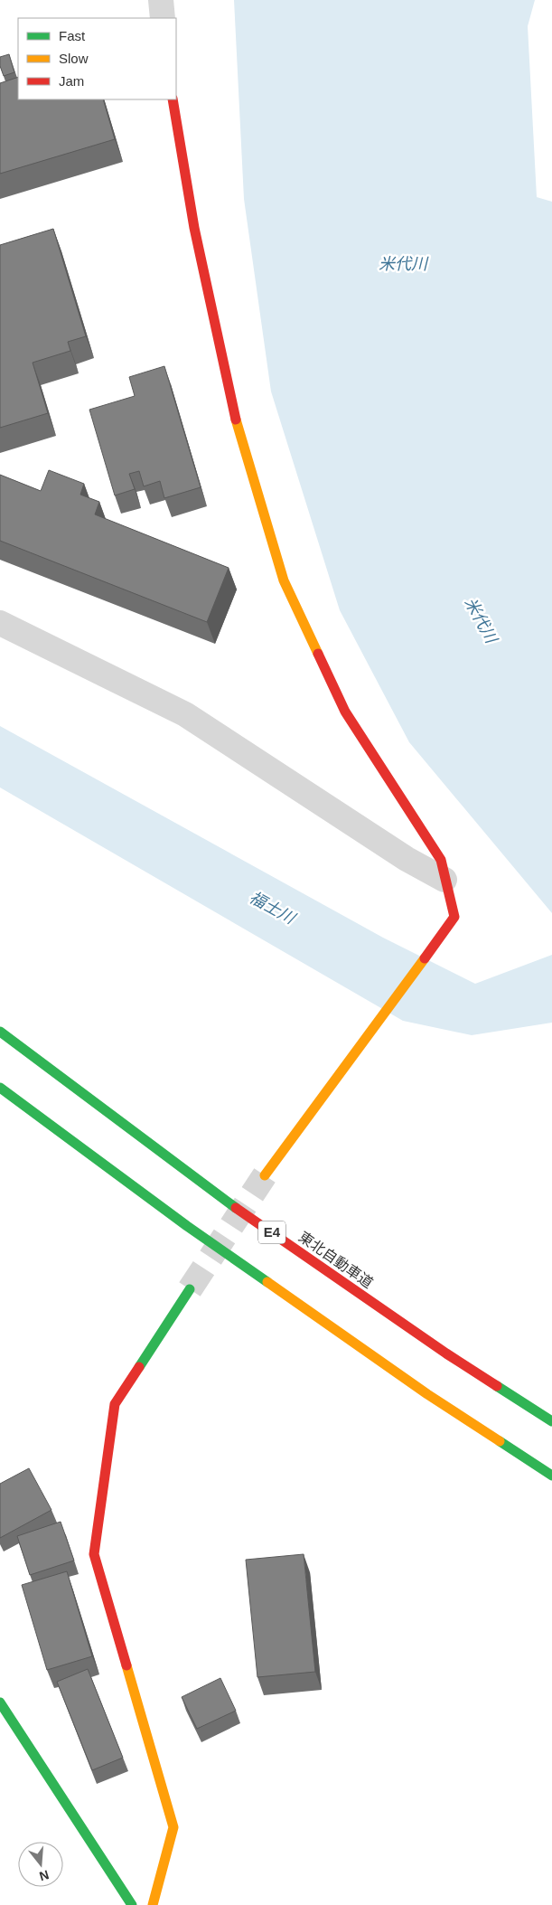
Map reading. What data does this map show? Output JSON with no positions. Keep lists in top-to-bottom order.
{
  "streets": {
    "main road": ["E4", "東北自動車道"]
  },
  "water": ["米代川", "福士川"],
  "legend": ["Fast", "Slow", "Jam"],
  "north": "bottom"
}
